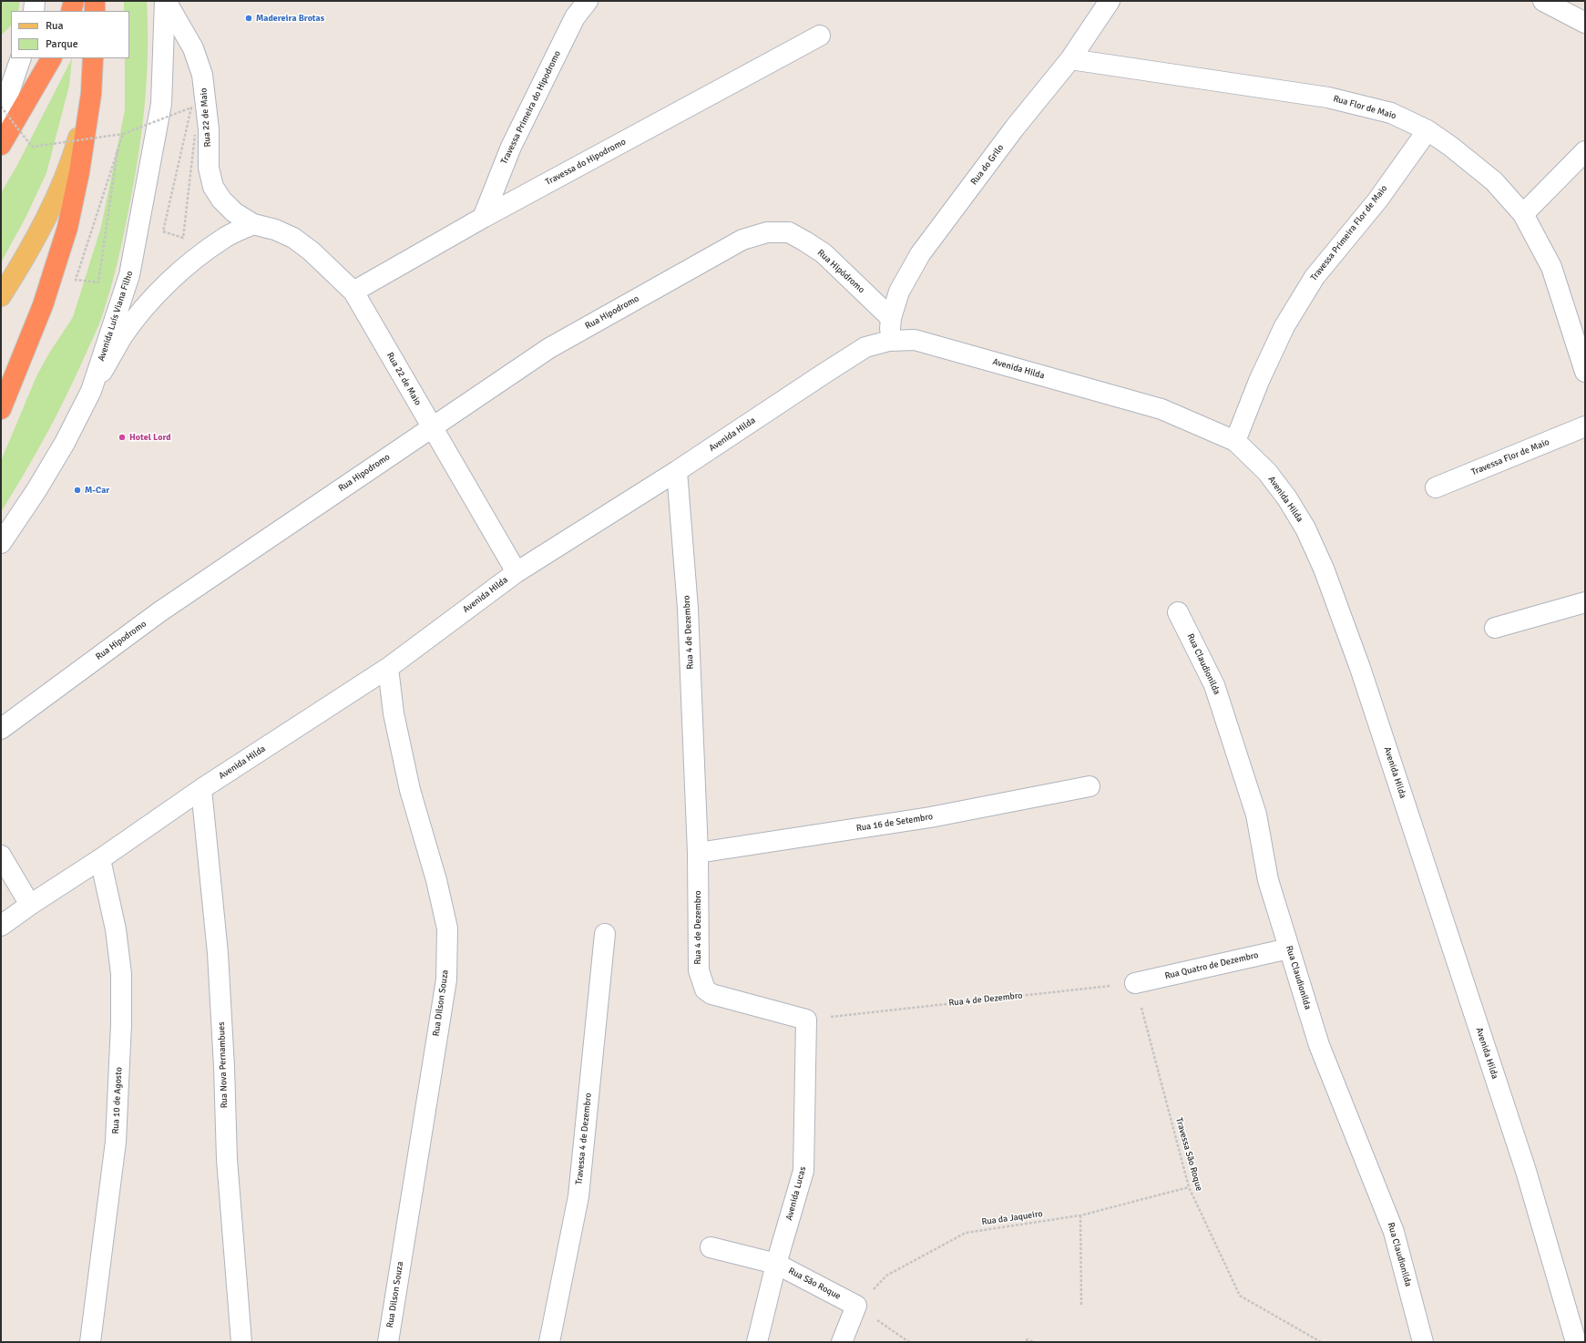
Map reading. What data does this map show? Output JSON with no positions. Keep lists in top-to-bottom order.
{
  "streets": {
    "street": [
      "Travessa Primeira do Hipodromo",
      "Rua Flor de Maio",
      "Rua 22 de Maio",
      "Travessa do Hipodromo",
      "Rua do Grilo",
      "Travessa Primeira Flor de Maio",
      "Rua Hipódromo",
      "Rua Hipodromo",
      "Avenida Luís Viana Filho",
      "Avenida Hilda",
      "Travessa Flor de Maio",
      "Rua 4 de Dezembro",
      "Rua Claudionilda",
      "Rua 16 de Setembro",
      "Rua Quatro de Dezembro",
      "Rua Dilson Souza",
      "Rua Nova Pernambues",
      "Rua 10 de Agosto",
      "Travessa 4 de Dezembro",
      "Avenida Lucas",
      "Rua São Roque"
    ],
    "path": ["Travessa São Roque", "Rua da Jaqueiro"]
  },
  "crossings": [
    ["Travessa Primeira do Hipodromo", "Travessa do Hipodromo"],
    ["Rua Flor de Maio", "Rua do Grilo"],
    ["Rua Flor de Maio", "Travessa Primeira Flor de Maio"],
    ["Rua 22 de Maio", "Travessa do Hipodromo"],
    ["Rua 22 de Maio", "Rua Hipodromo"],
    ["Rua 22 de Maio", "Avenida Luís Viana Filho"],
    ["Rua 22 de Maio", "Avenida Hilda"],
    ["Rua do Grilo", "Rua Hipódromo"],
    ["Rua do Grilo", "Avenida Hilda"],
    ["Travessa Primeira Flor de Maio", "Avenida Hilda"],
    ["Rua Hipódromo", "Rua Hipodromo"],
    ["Avenida Hilda", "Rua 4 de Dezembro"],
    ["Avenida Hilda", "Rua Dilson Souza"],
    ["Avenida Hilda", "Rua Nova Pernambues"],
    ["Avenida Hilda", "Rua 10 de Agosto"],
    ["Rua 4 de Dezembro", "Rua 16 de Setembro"],
    ["Rua 4 de Dezembro", "Rua Quatro de Dezembro"],
    ["Rua 4 de Dezembro", "Travessa São Roque"],
    ["Rua 4 de Dezembro", "Avenida Lucas"],
    ["Rua Claudionilda", "Rua Quatro de Dezembro"],
    ["Rua Quatro de Dezembro", "Travessa São Roque"],
    ["Travessa São Roque", "Rua da Jaqueiro"],
    ["Avenida Lucas", "Rua São Roque"],
    ["Rua da Jaqueiro", "Rua São Roque"]
  ],
  "places": ["Madereira Brotas", "Hotel Lord", "M-Car"],
  "legend": ["Rua", "Parque"]
}
